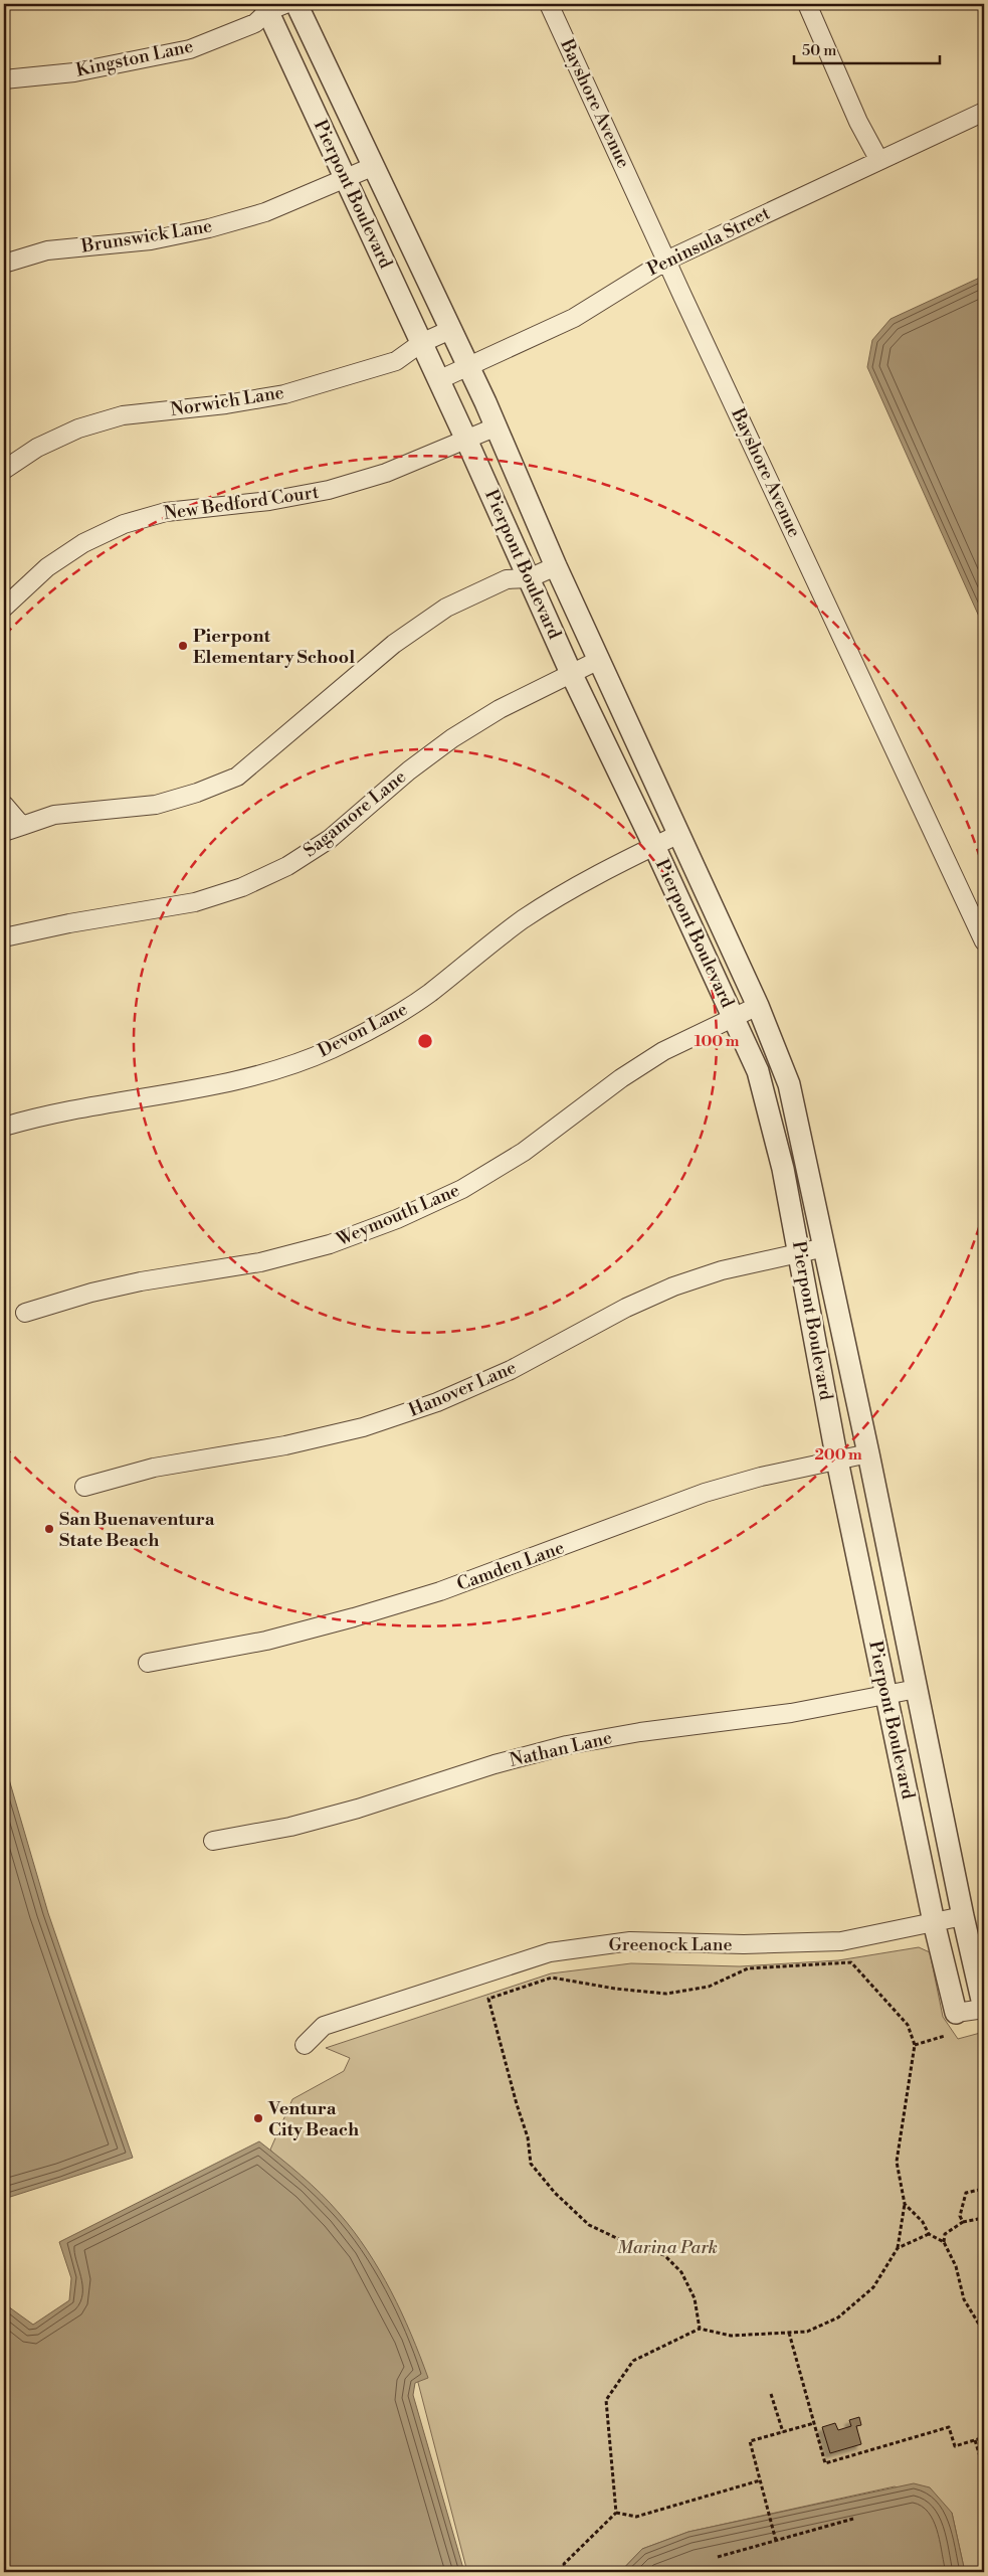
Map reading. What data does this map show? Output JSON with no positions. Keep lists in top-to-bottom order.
{
  "streets": {
    "street": [
      "Kingston Lane",
      "Bayshore Avenue",
      "Pierpont Boulevard",
      "Brunswick Lane",
      "Peninsula Street",
      "Norwich Lane",
      "New Bedford Court",
      "Sagamore Lane",
      "Devon Lane",
      "Weymouth Lane",
      "Hanover Lane",
      "Camden Lane",
      "Nathan Lane",
      "Greenock Lane"
    ]
  },
  "crossings": [
    ["Kingston Lane", "Pierpont Boulevard"],
    ["Bayshore Avenue", "Peninsula Street"],
    ["Pierpont Boulevard", "Brunswick Lane"],
    ["Pierpont Boulevard", "Peninsula Street"],
    ["Pierpont Boulevard", "Norwich Lane"],
    ["Pierpont Boulevard", "New Bedford Court"],
    ["Pierpont Boulevard", "Sagamore Lane"],
    ["Pierpont Boulevard", "Devon Lane"],
    ["Pierpont Boulevard", "Weymouth Lane"],
    ["Pierpont Boulevard", "Hanover Lane"],
    ["Pierpont Boulevard", "Camden Lane"],
    ["Pierpont Boulevard", "Nathan Lane"],
    ["Pierpont Boulevard", "Greenock Lane"]
  ],
  "parks": ["Marina Park"],
  "places": ["Pierpont Elementary School", "San Buenaventura State Beach", "Ventura City Beach"],
  "scale_bar": "50 m",
  "rings": ["100 m", "200 m"]
}
